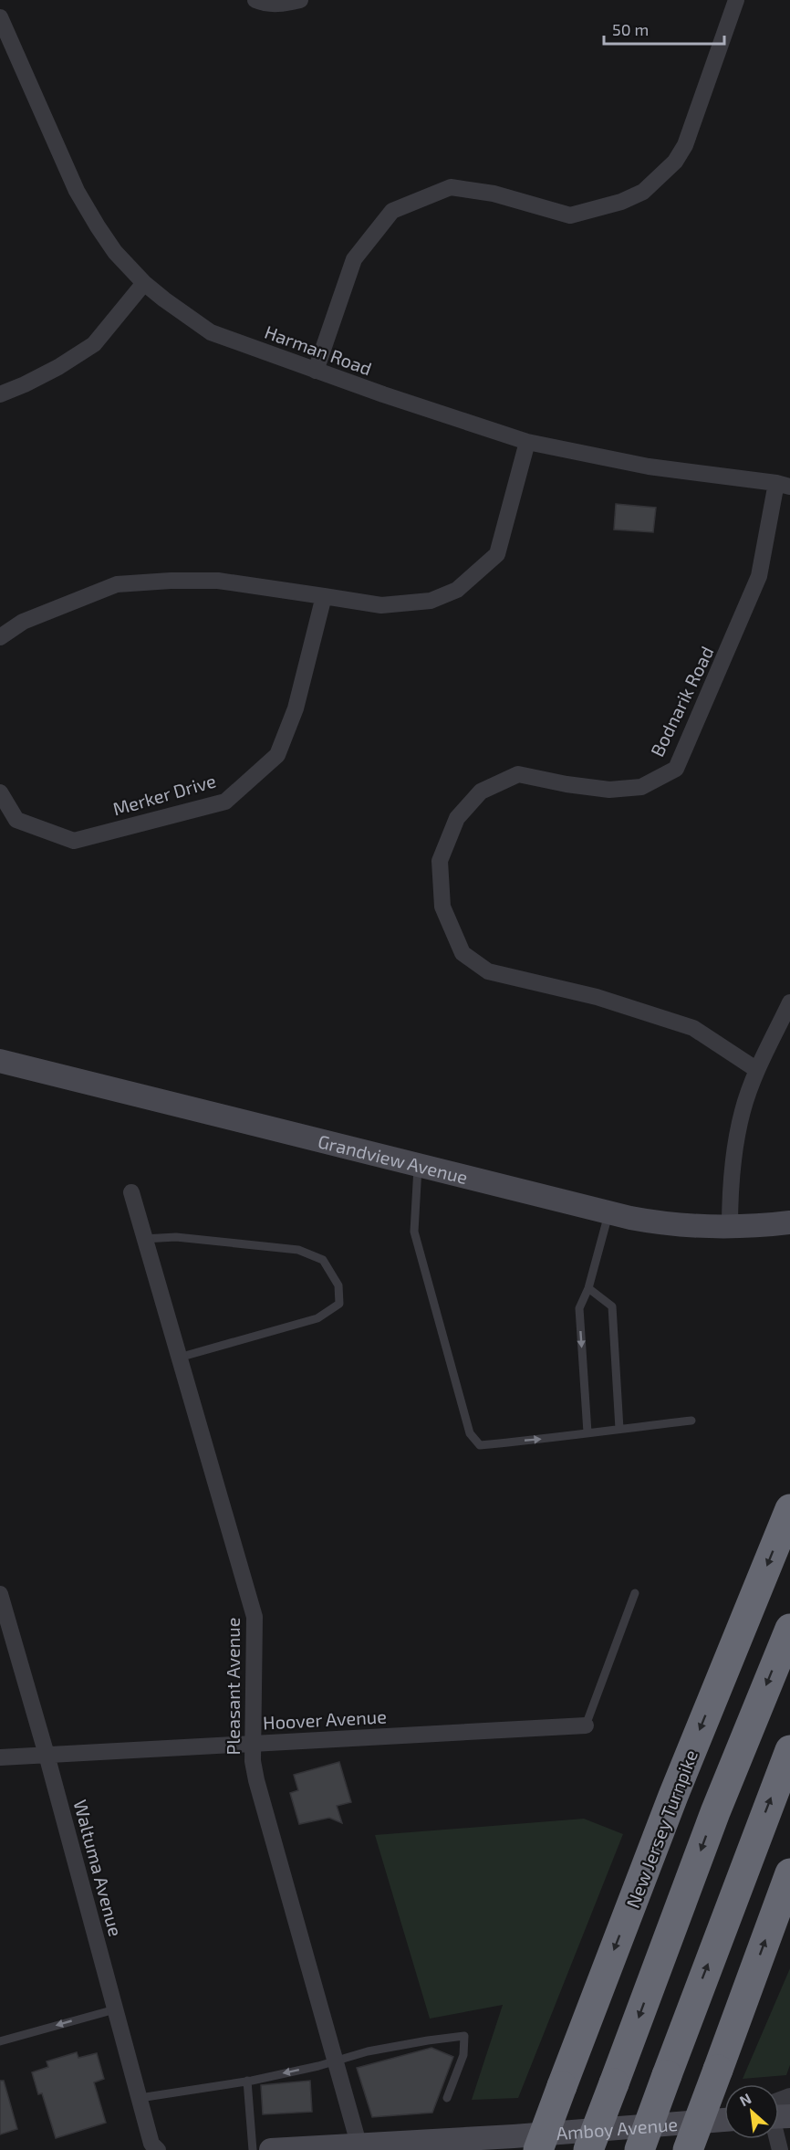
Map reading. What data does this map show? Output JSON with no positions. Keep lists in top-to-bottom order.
{
  "streets": {
    "highway": ["New Jersey Turnpike"],
    "street": [
      "Harman Road",
      "Bodnarik Road",
      "Merker Drive",
      "Grandview Avenue",
      "Pleasant Avenue",
      "Hoover Avenue",
      "Waltuma Avenue",
      "Amboy Avenue"
    ]
  },
  "crossings": [
    ["Harman Road", "Bodnarik Road"],
    ["Pleasant Avenue", "Hoover Avenue"],
    ["Pleasant Avenue", "Amboy Avenue"],
    ["Hoover Avenue", "Waltuma Avenue"]
  ],
  "scale_bar": "50 m",
  "north": "top left"
}
